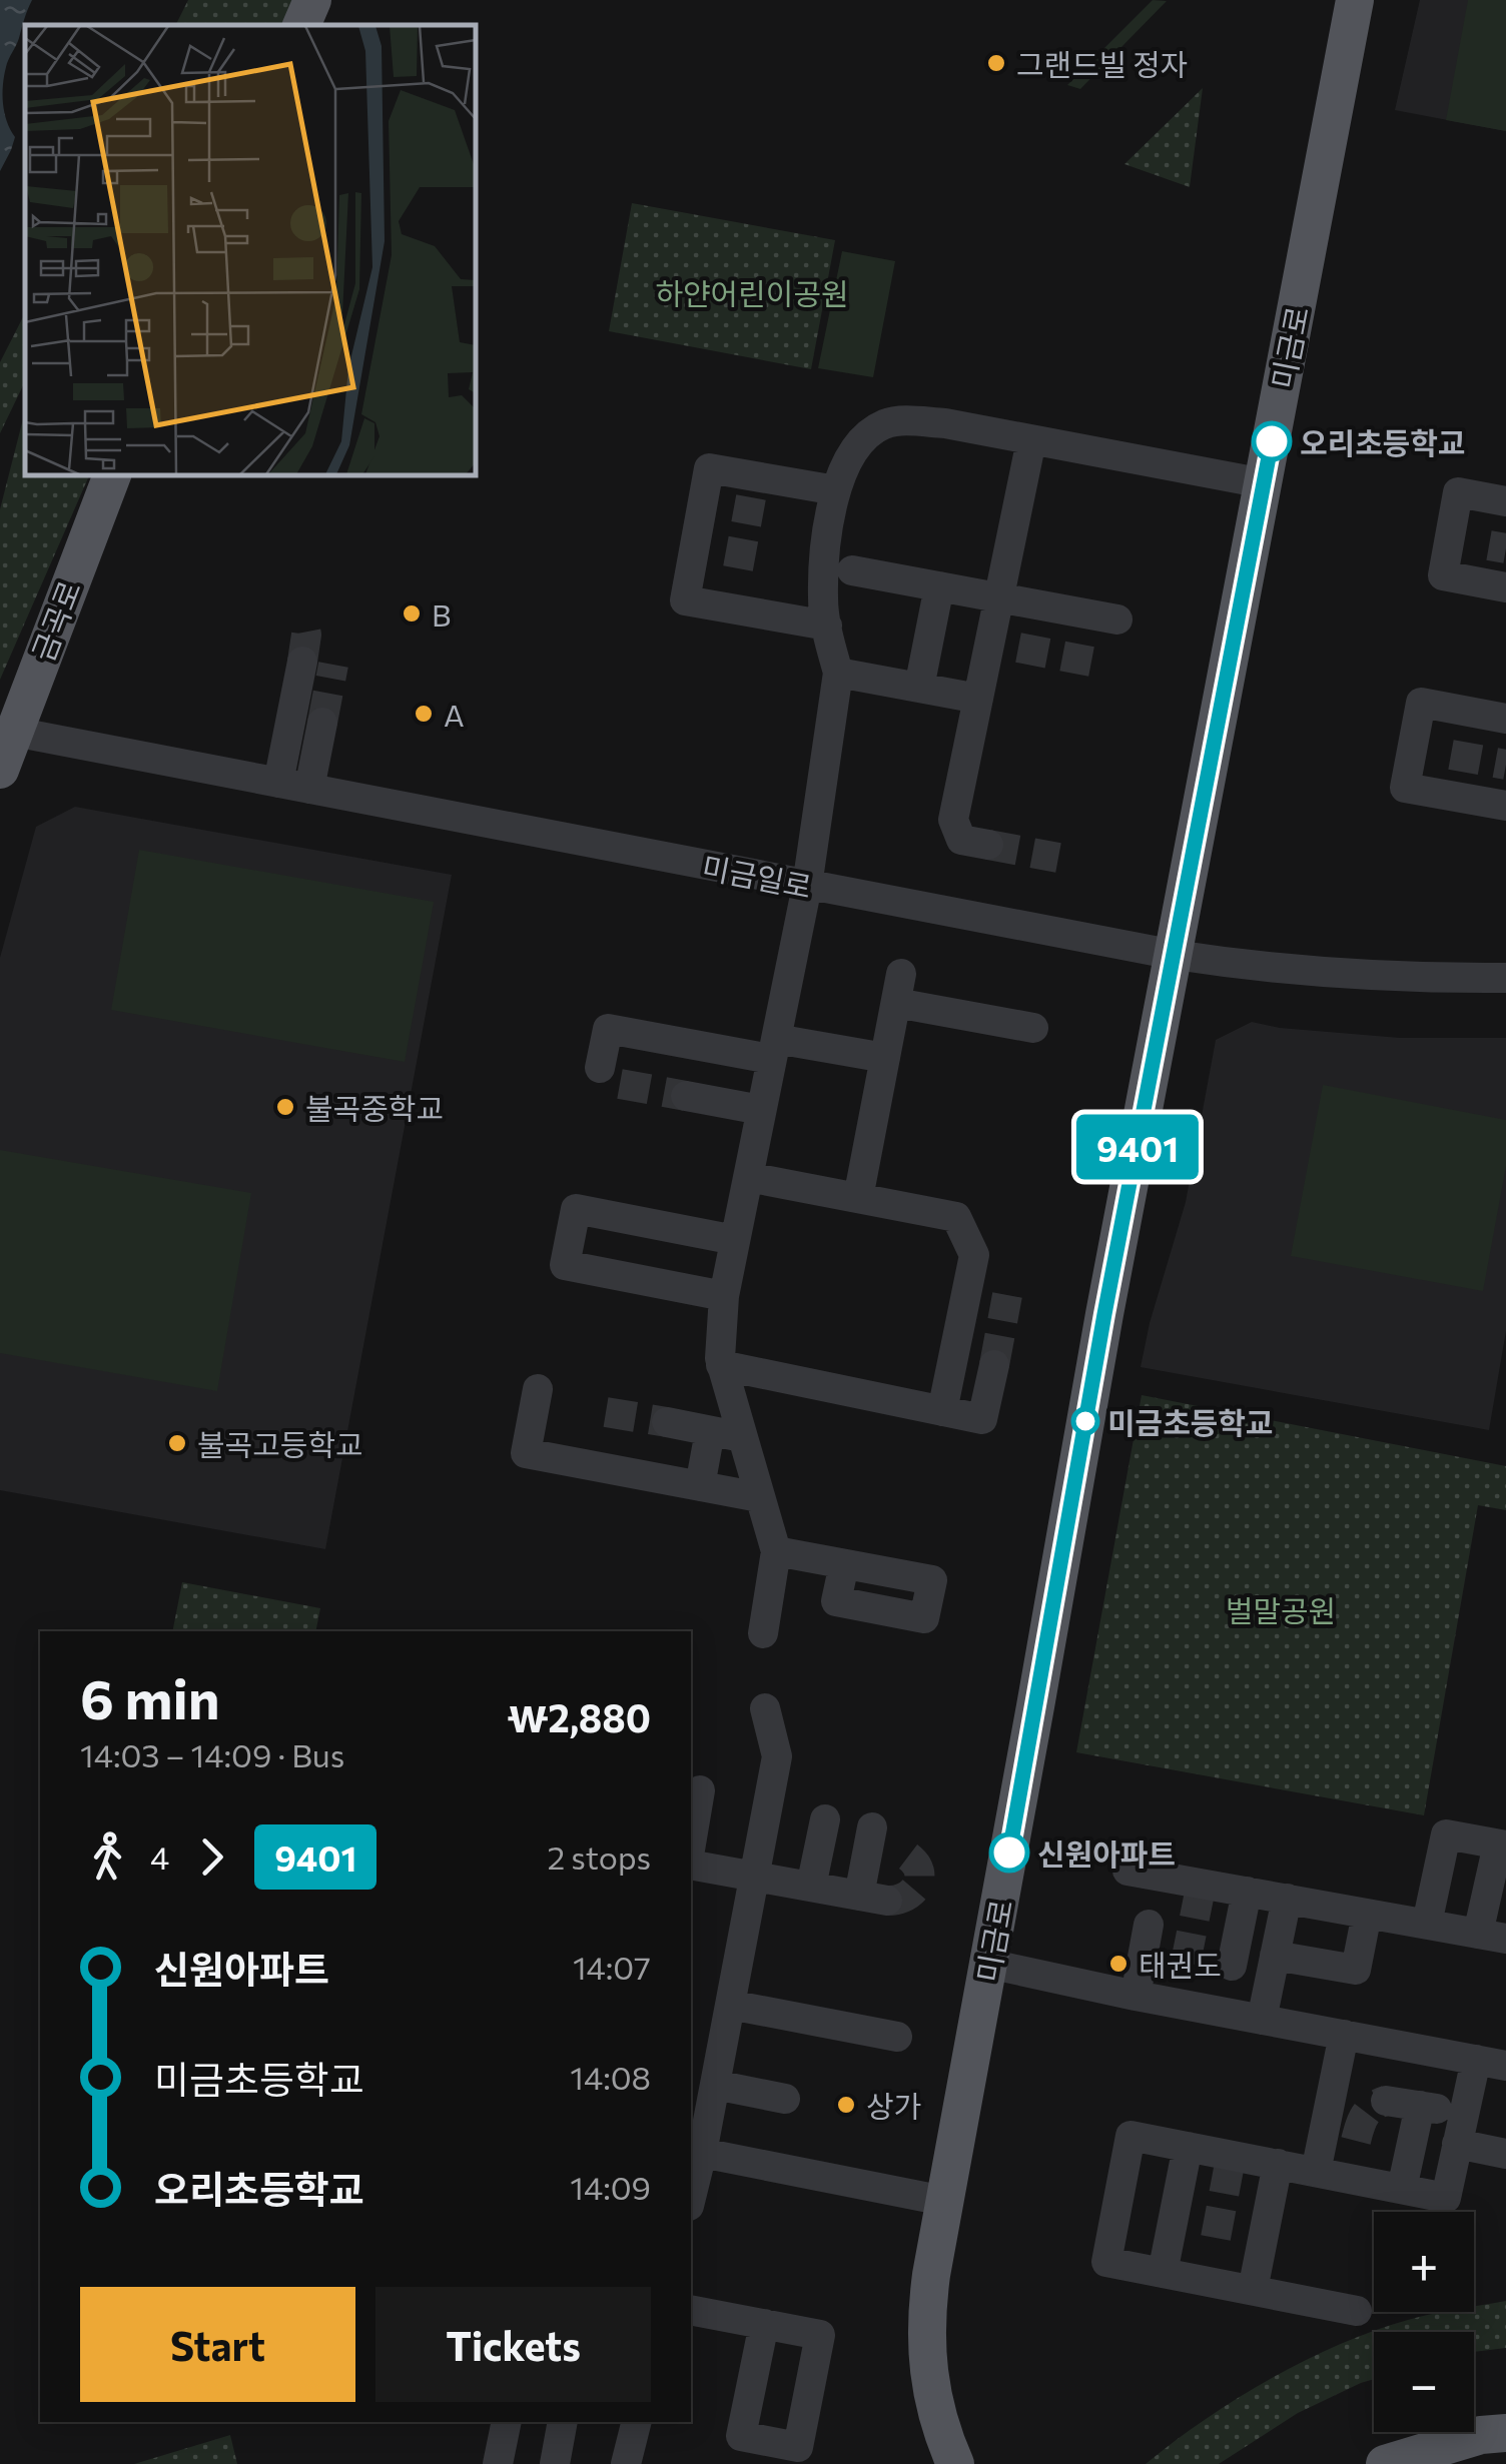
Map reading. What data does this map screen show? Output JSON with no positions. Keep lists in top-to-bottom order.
{
  "streets": {
    "main road": ["미금로", "금곡로"],
    "street": ["미금일로"]
  },
  "crossings": [
    ["미금로", "미금일로"],
    ["금곡로", "미금일로"]
  ],
  "parks": ["하얀어린이공원", "벌말공원"],
  "places": [
    "그랜드빌 정자",
    "오리초등학교",
    "B",
    "A",
    "불곡중학교",
    "미금초등학교",
    "불곡고등학교",
    "신원아파트",
    "태권도",
    "상가"
  ],
  "lines": ["bus line 9401"],
  "page": {
    "on_map": "9401",
    "heading": ["6 min", "14:03 – 14:09 · Bus", "₩2,880"],
    "legs": ["4", "9401", "2 stops"],
    "list": [
      {
        "name": "신원아파트",
        "value": "14:07"
      },
      {
        "name": "미금초등학교",
        "value": "14:08"
      },
      {
        "name": "오리초등학교",
        "value": "14:09"
      }
    ],
    "map_buttons": ["+", "−"],
    "buttons": ["Start", "Tickets"]
  }
}
